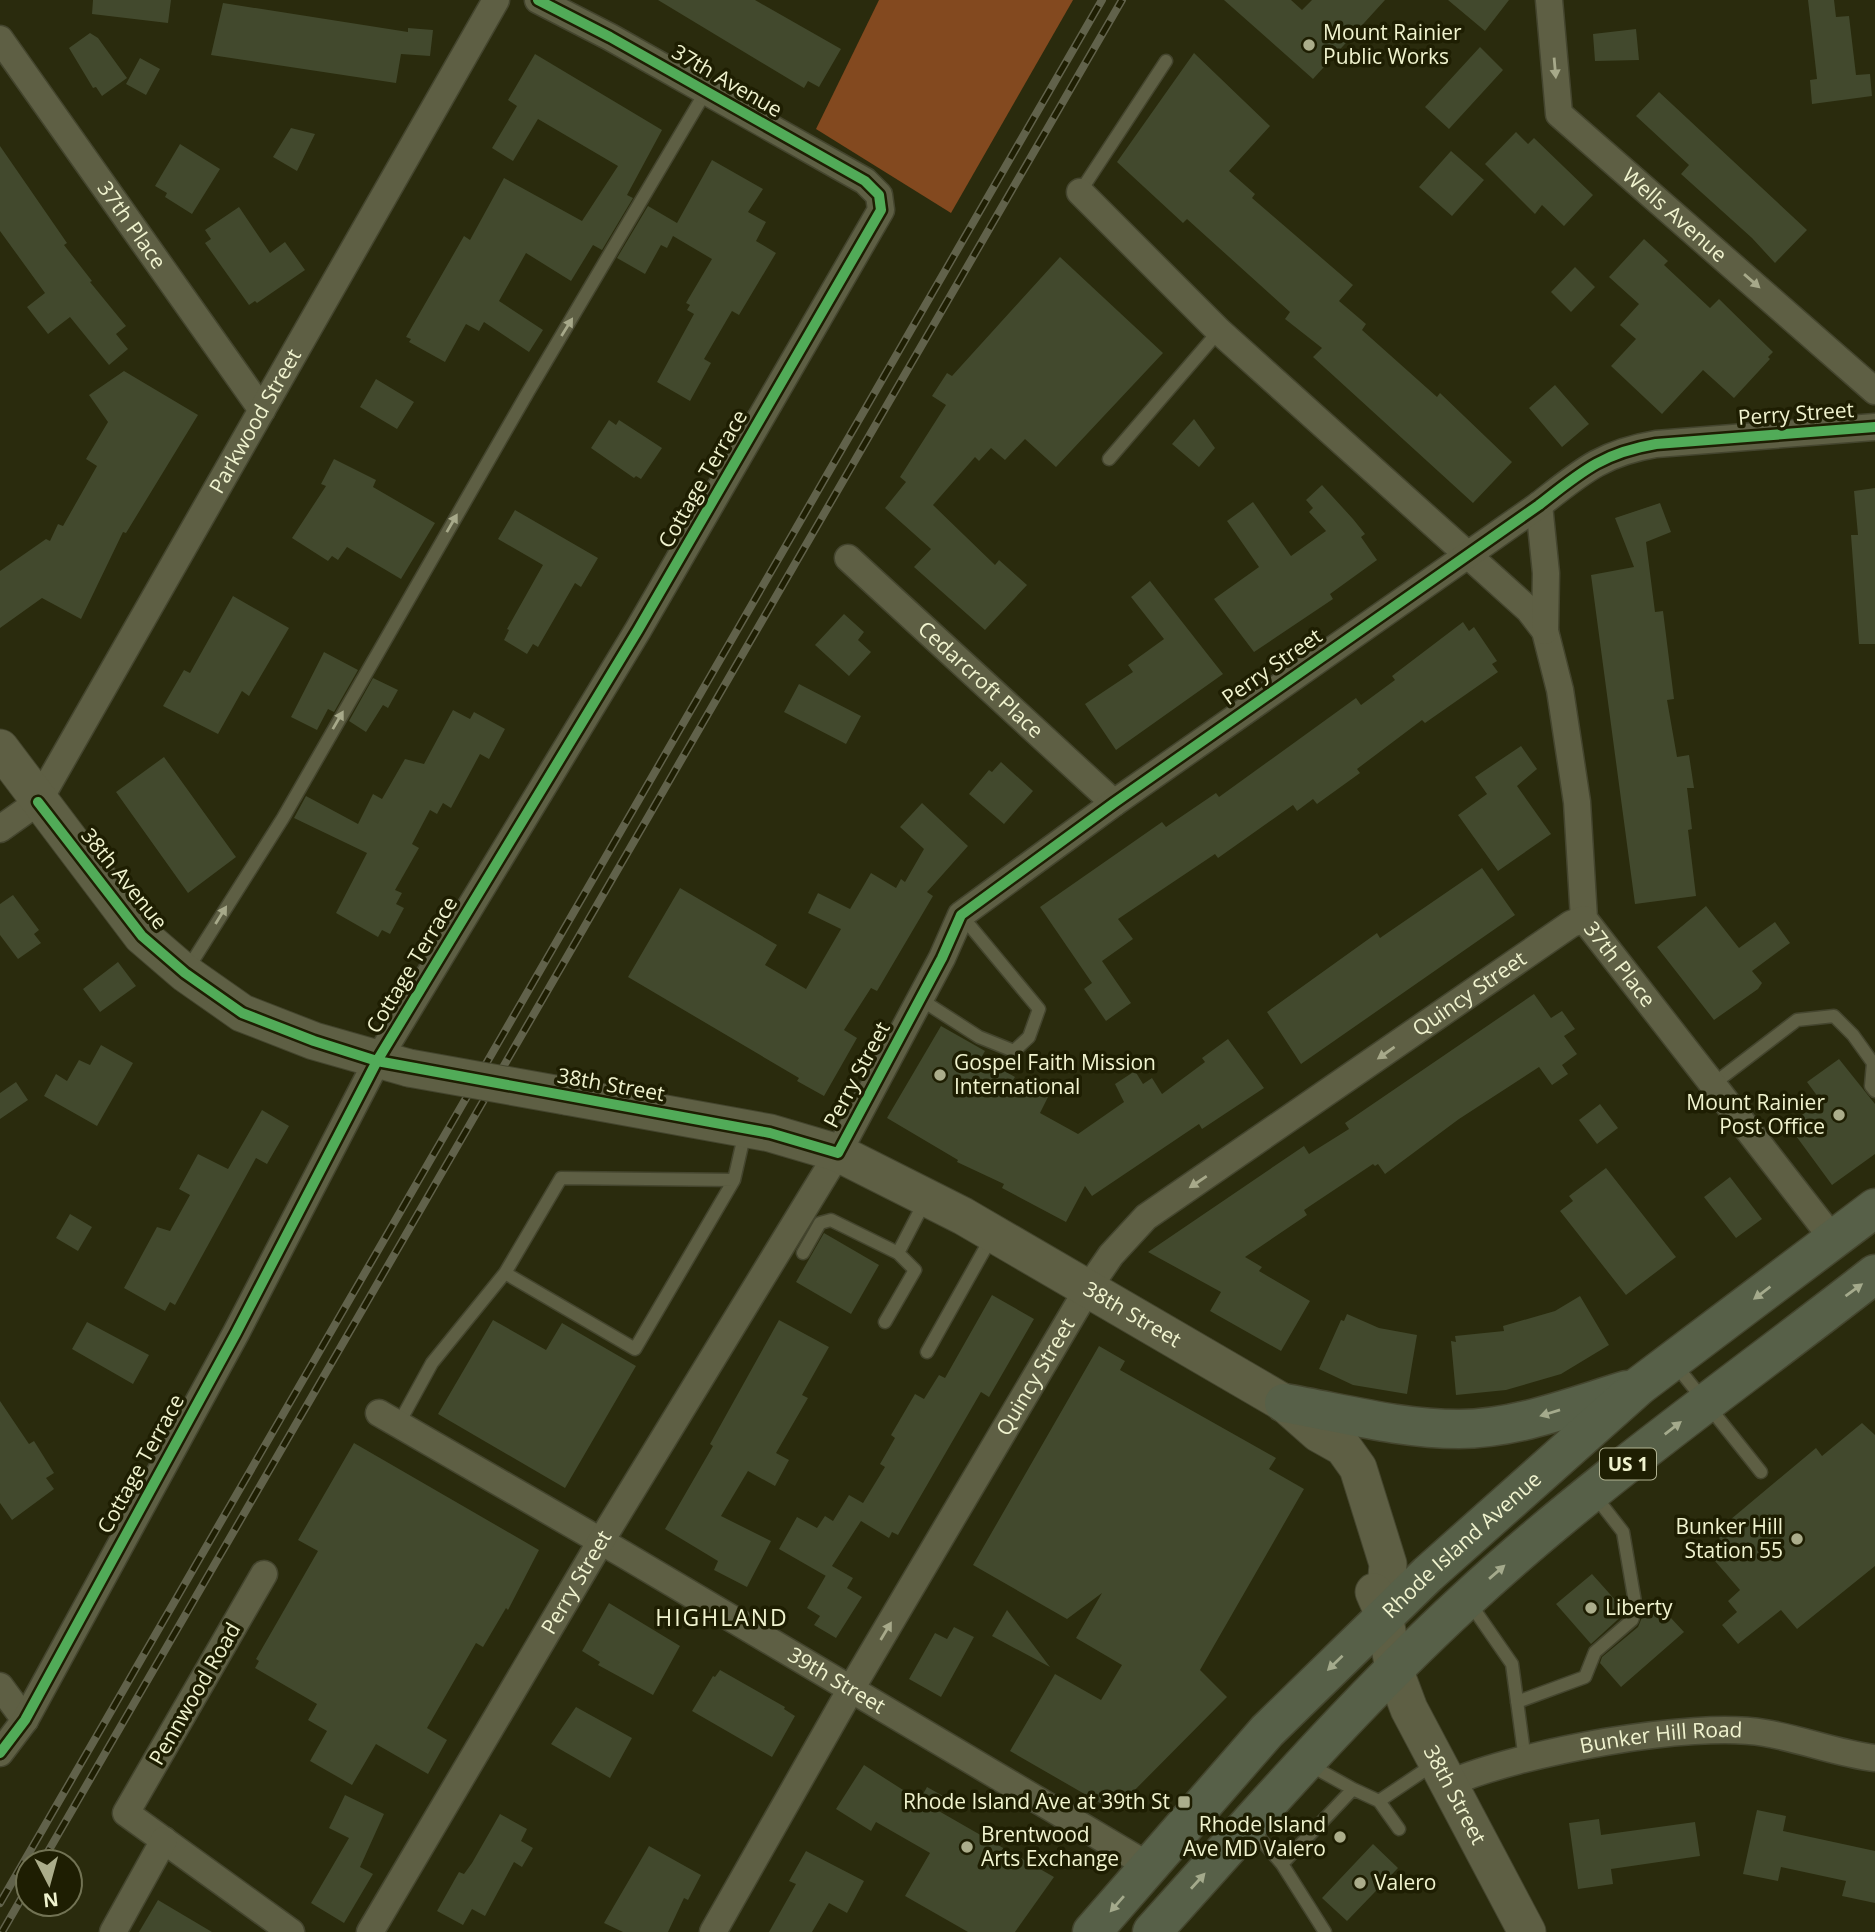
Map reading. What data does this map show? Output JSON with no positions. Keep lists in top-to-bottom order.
{
  "streets": {
    "main road": [
      "38th Avenue",
      "38th Street",
      "US 1",
      "Rhode Island Avenue"
    ],
    "street": [
      "37th Avenue",
      "Wells Avenue",
      "37th Place",
      "Perry Street",
      "Parkwood Street",
      "Cottage Terrace",
      "Cedarcroft Place",
      "Quincy Street",
      "39th Street",
      "Pennwood Road",
      "Bunker Hill Road"
    ]
  },
  "crossings": [
    ["37th Avenue", "Cottage Terrace"],
    ["37th Place", "Perry Street"],
    ["37th Place", "Parkwood Street"],
    ["37th Place", "Quincy Street"],
    ["37th Place", "Rhode Island Avenue"],
    ["Perry Street", "Cedarcroft Place"],
    ["Perry Street", "38th Street"],
    ["Perry Street", "39th Street"],
    ["Parkwood Street", "38th Avenue"],
    ["Cottage Terrace", "38th Avenue"],
    ["Cottage Terrace", "38th Street"],
    ["38th Avenue", "38th Street"],
    ["Quincy Street", "38th Street"],
    ["Quincy Street", "39th Street"],
    ["38th Street", "Rhode Island Avenue"],
    ["38th Street", "Bunker Hill Road"],
    ["Rhode Island Avenue", "39th Street"]
  ],
  "one_way": ["Wells Avenue"],
  "districts": ["HIGHLAND"],
  "places": {
    "other": [
      "Mount Rainier Public Works",
      "Gospel Faith Mission International",
      "Mount Rainier Post Office",
      "Bunker Hill Station 55",
      "Liberty",
      "Rhode Island Ave MD Valero",
      "Brentwood Arts Exchange",
      "Valero"
    ],
    "transit": ["Rhode Island Ave at 39th St"]
  },
  "north": "bottom"
}
